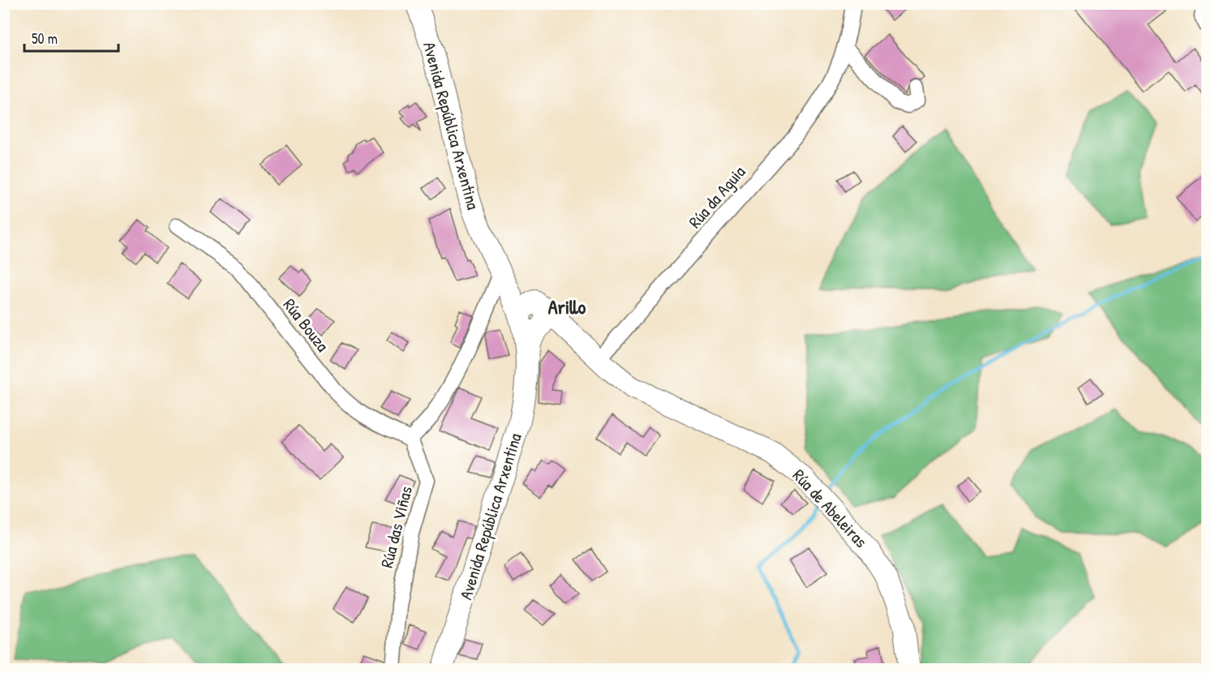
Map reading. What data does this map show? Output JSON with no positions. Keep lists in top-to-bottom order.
{
  "streets": {
    "street": [
      "Avenida República Arxentina",
      "Rúa da Aguia",
      "Rúa Bouza",
      "Rúa de Abeleiras",
      "Rúa das Viñas"
    ]
  },
  "crossings": [
    ["Avenida República Arxentina", "Rúa de Abeleiras"],
    ["Rúa da Aguia", "Rúa de Abeleiras"],
    ["Rúa Bouza", "Rúa das Viñas"]
  ],
  "districts": ["Arillo"],
  "scale_bar": "50 m"
}
